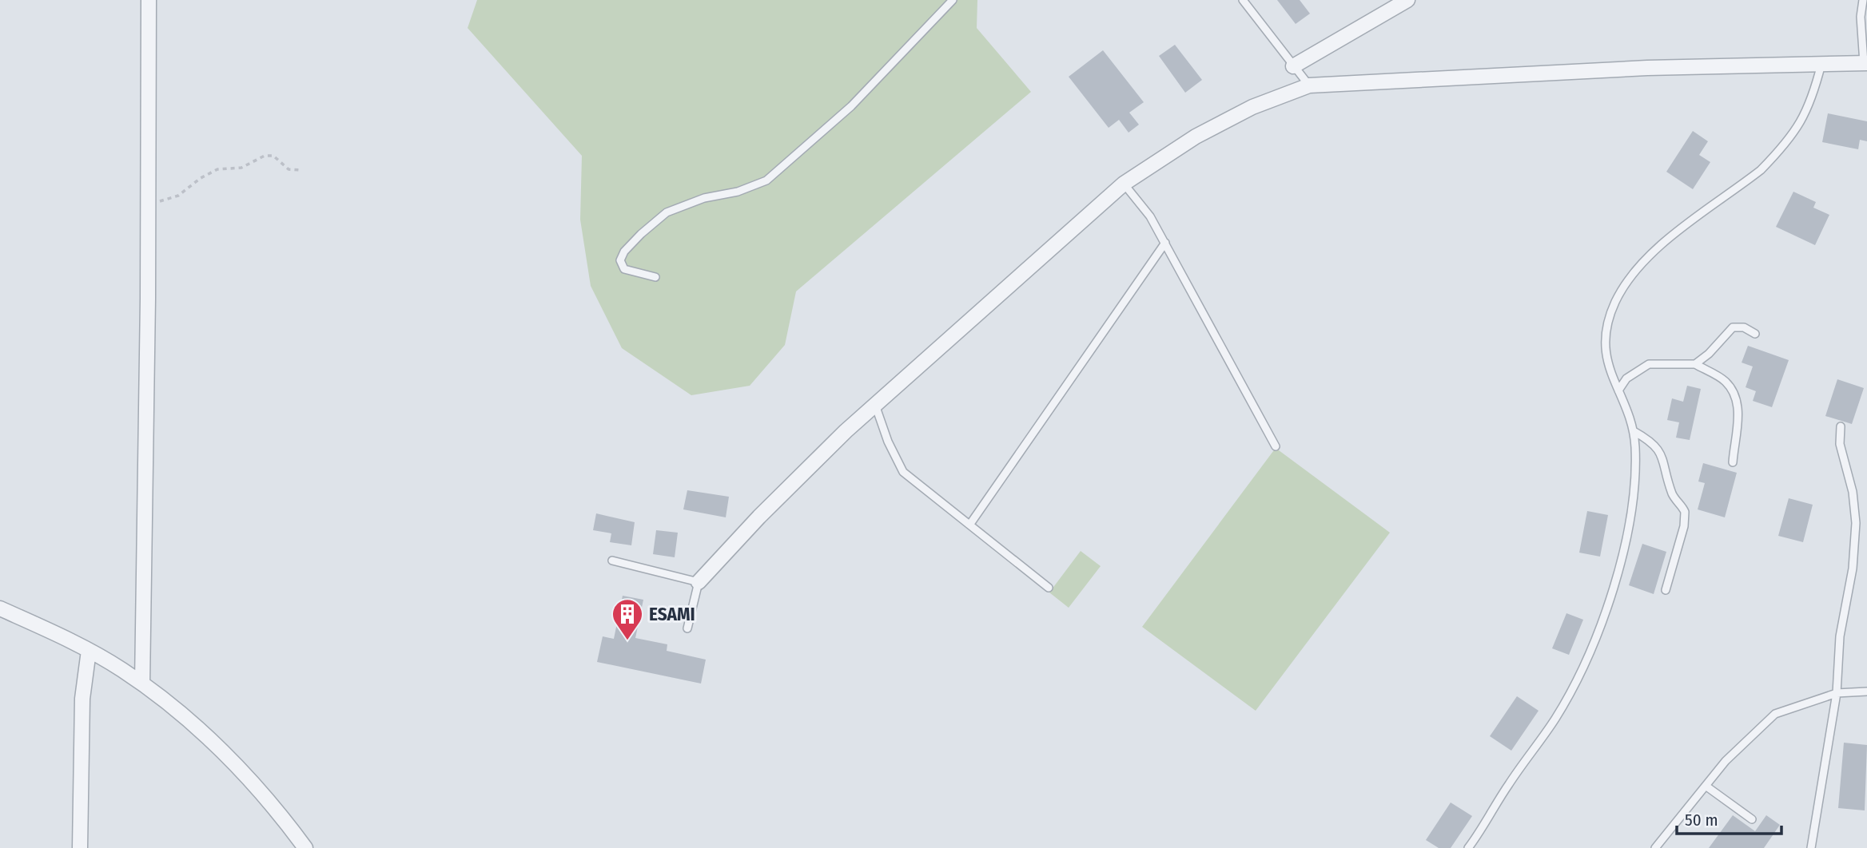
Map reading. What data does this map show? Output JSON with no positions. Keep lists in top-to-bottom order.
{
  "places": {
    "building": ["ESAMI"]
  },
  "scale_bar": "50 m"
}
